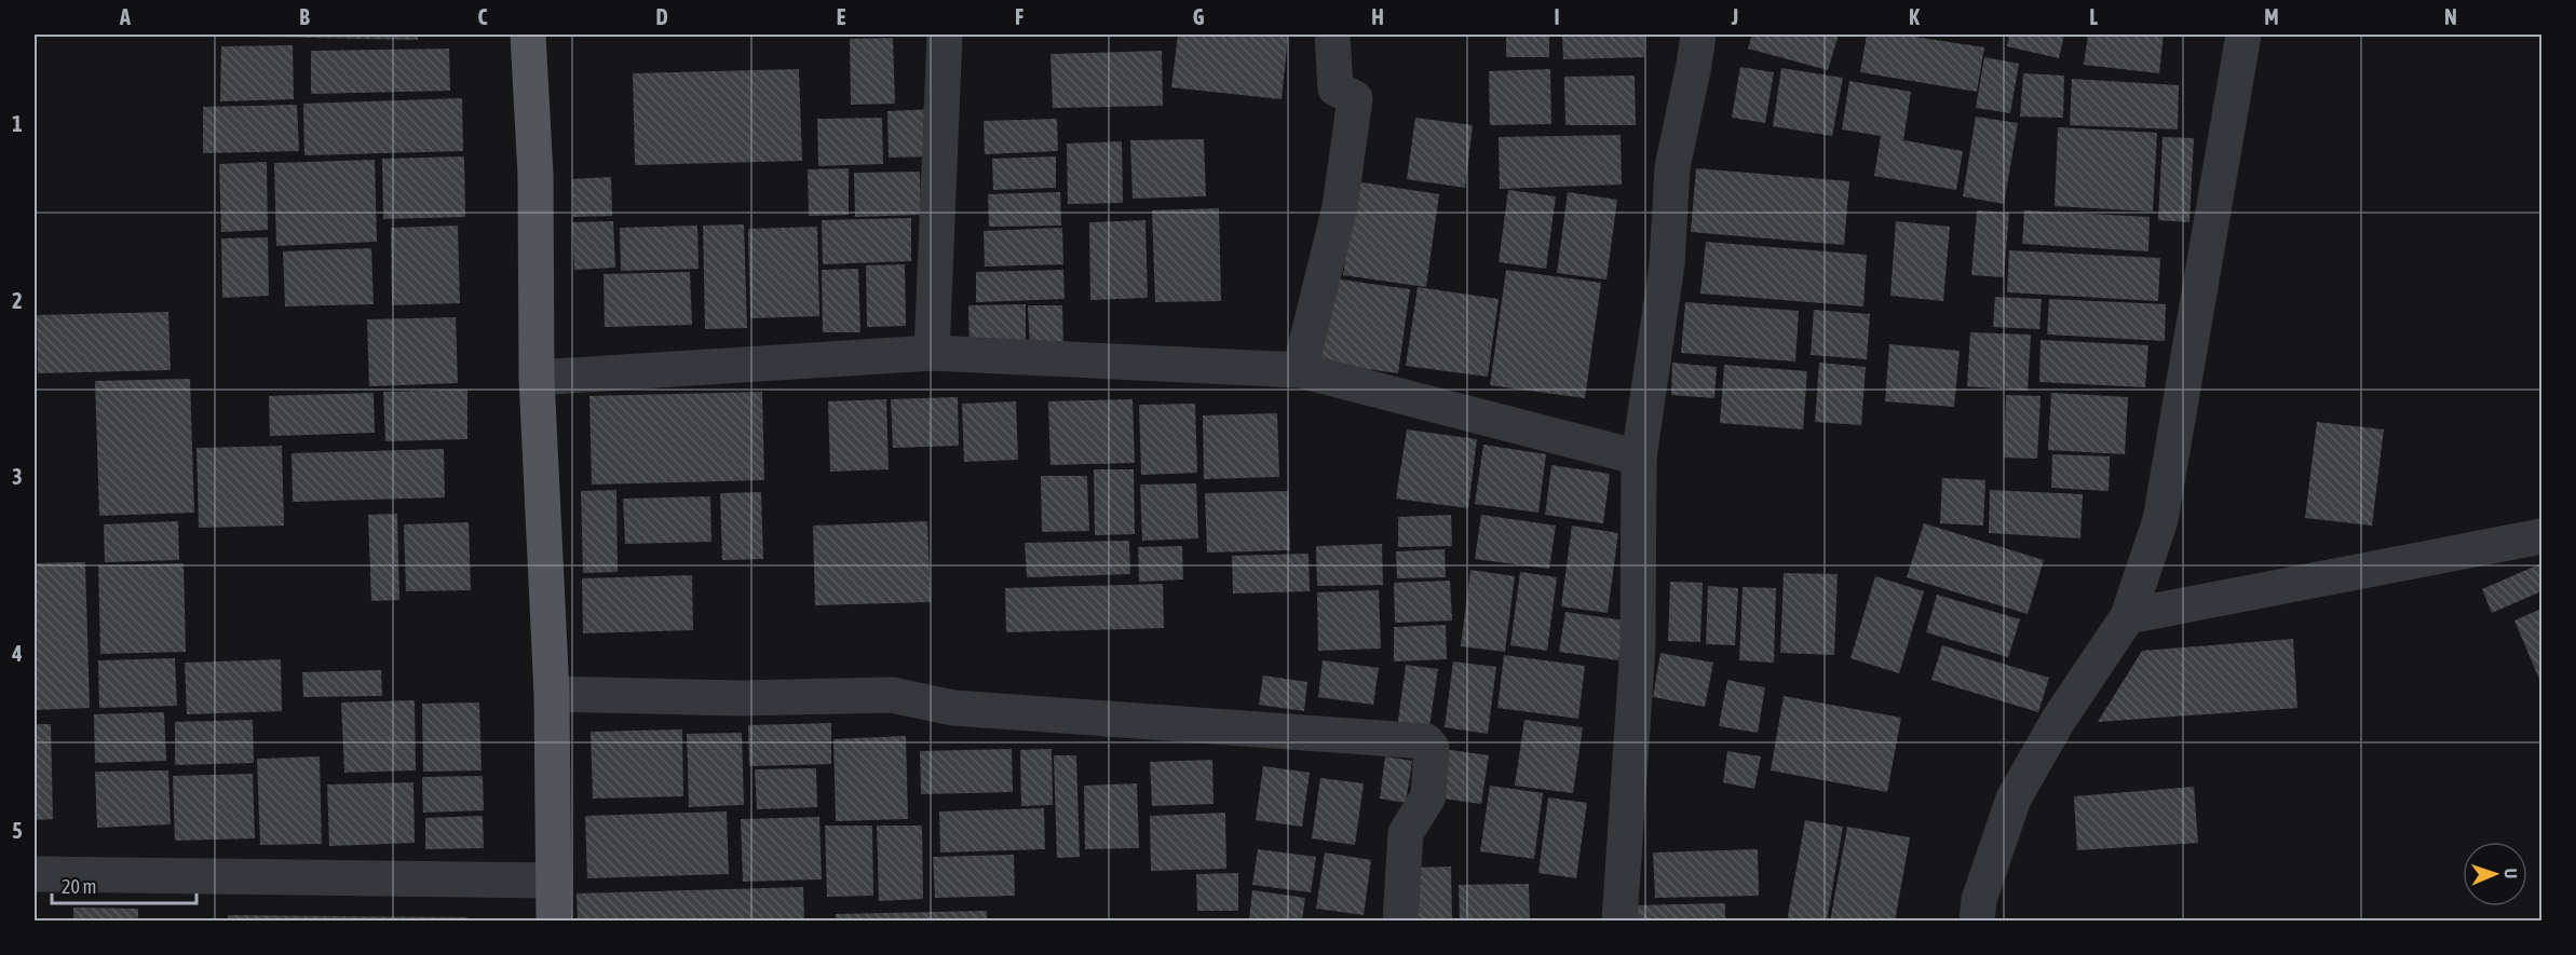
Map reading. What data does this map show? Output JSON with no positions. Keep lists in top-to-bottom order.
{
  "scale_bar": "20 m",
  "north": "right",
  "grid": {
    "columns": [
      "A",
      "B",
      "C",
      "D",
      "E",
      "F",
      "G",
      "H",
      "I",
      "J",
      "K",
      "L",
      "M",
      "N"
    ],
    "rows": [
      "1",
      "2",
      "3",
      "4",
      "5"
    ]
  }
}
